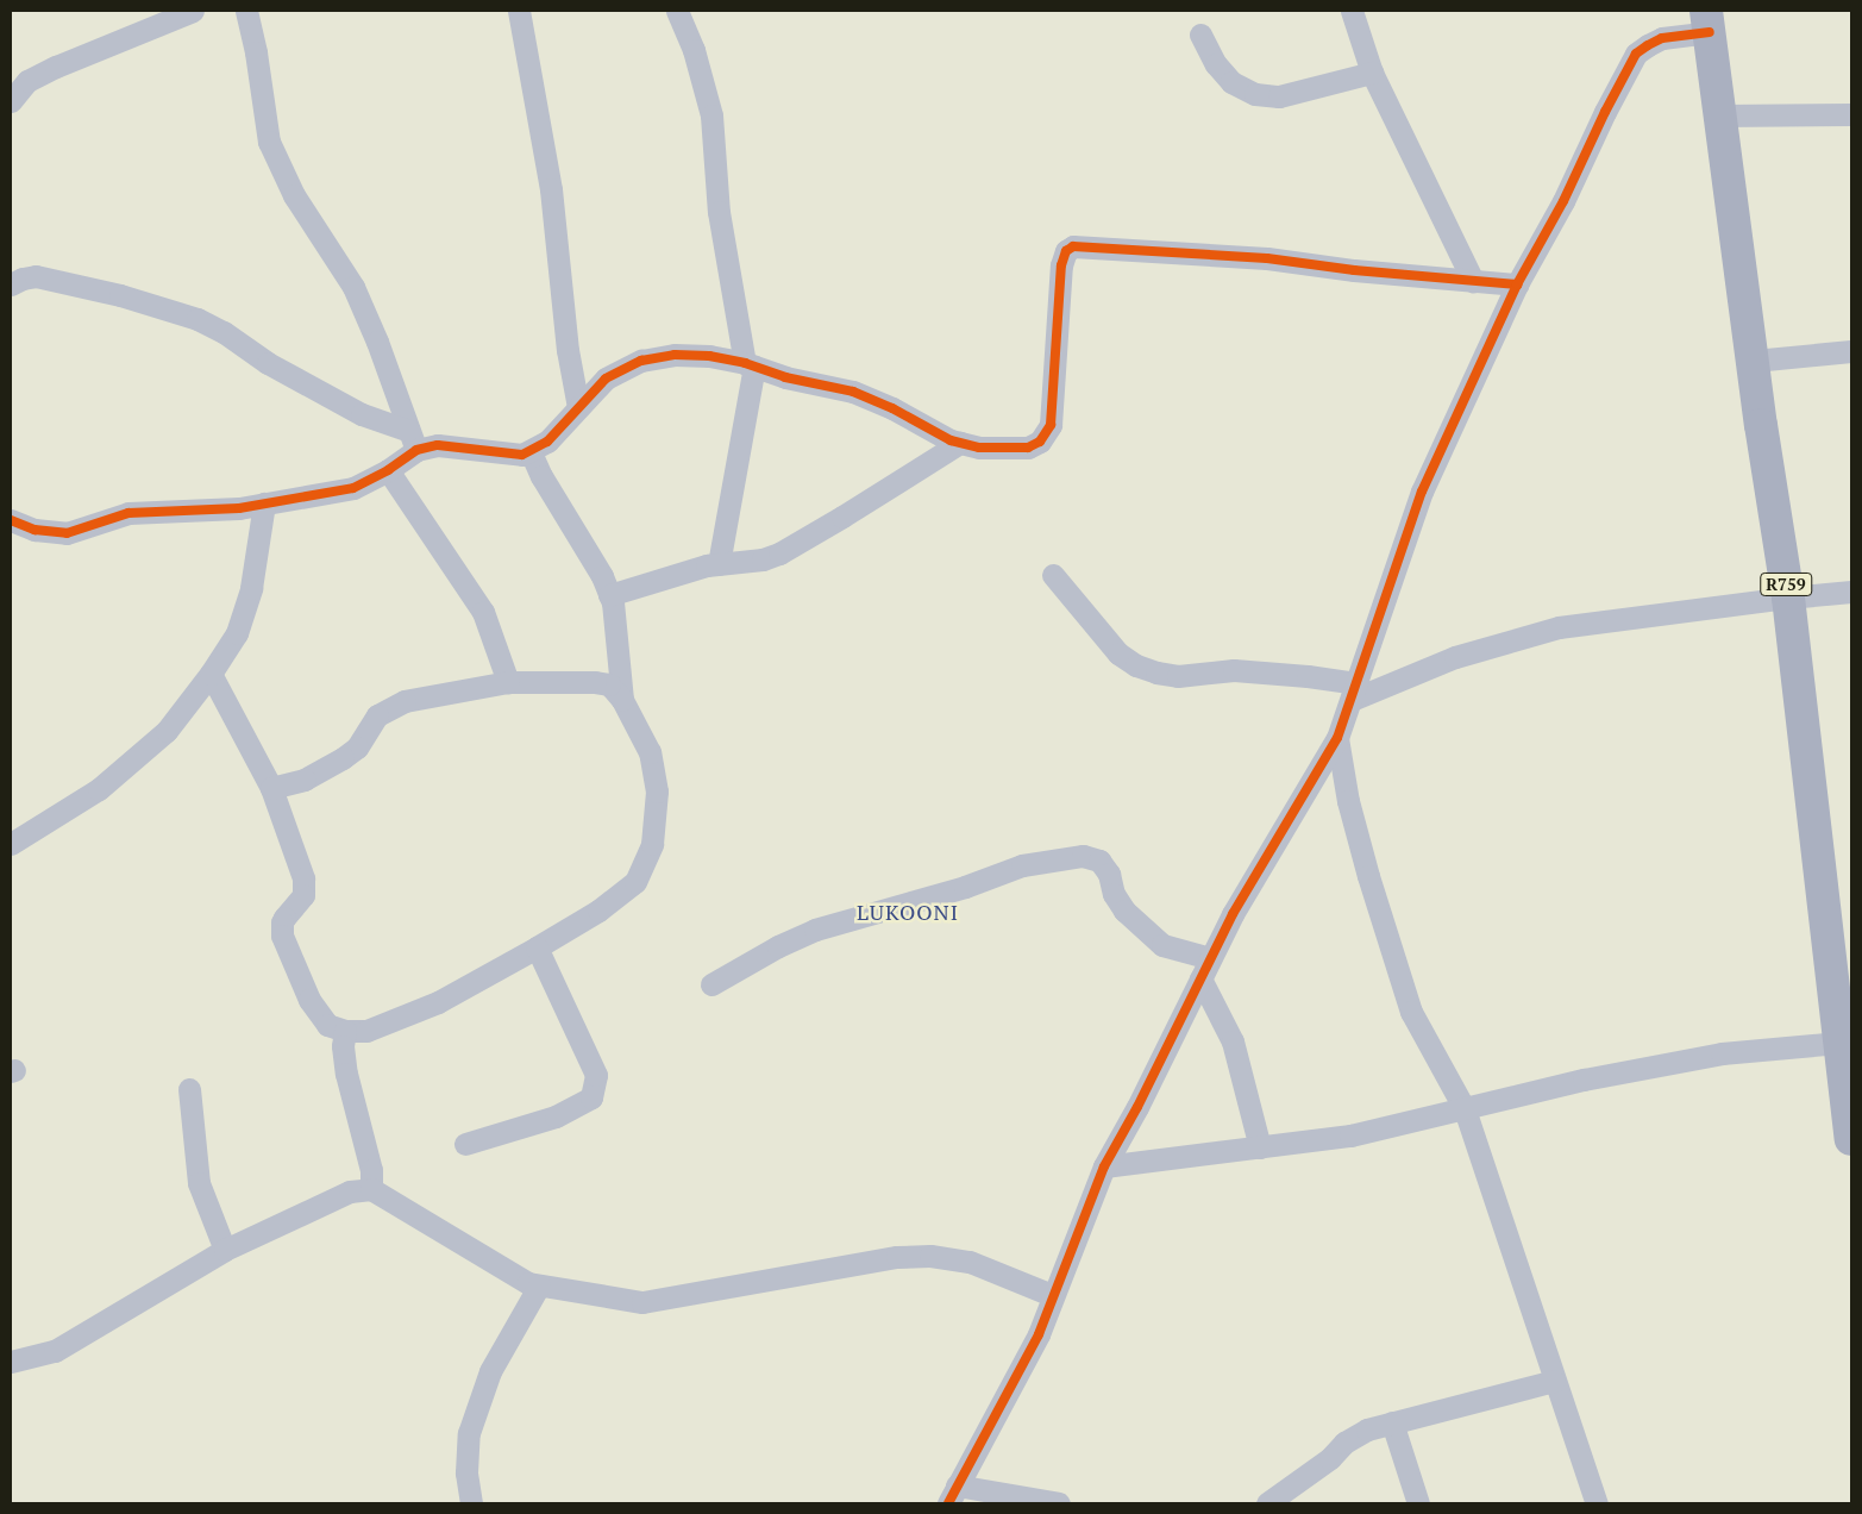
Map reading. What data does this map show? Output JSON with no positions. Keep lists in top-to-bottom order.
{
  "streets": {
    "main road": ["R759"]
  },
  "districts": ["LUKOONI"]
}
